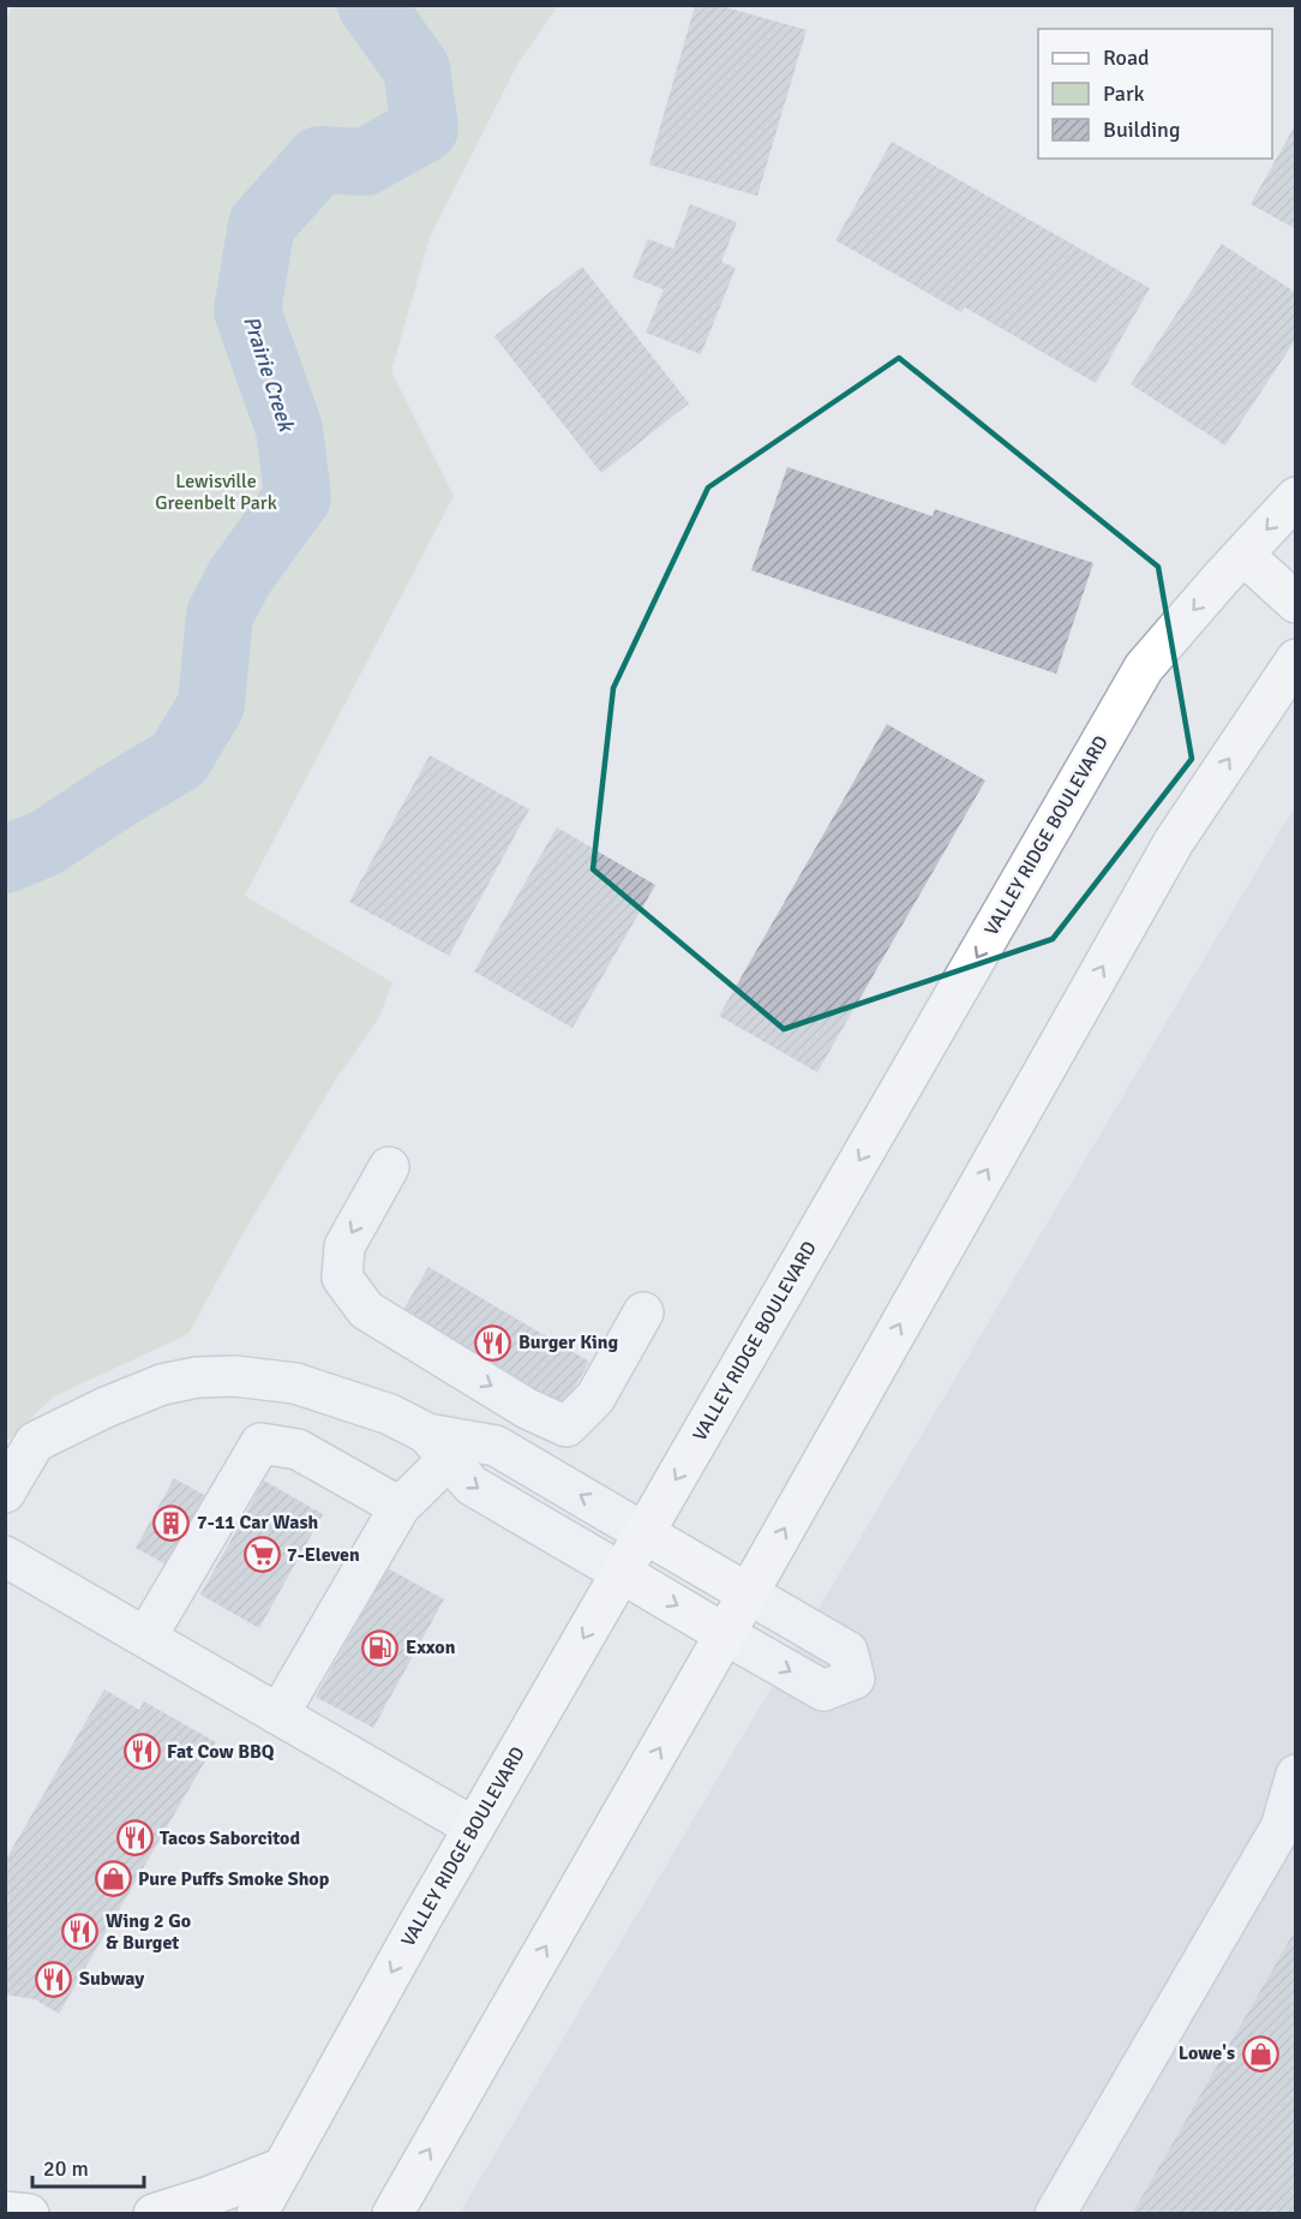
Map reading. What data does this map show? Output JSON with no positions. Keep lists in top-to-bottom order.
{
  "streets": {
    "main road": ["VALLEY RIDGE BOULEVARD"]
  },
  "water": ["Prairie Creek"],
  "parks": ["Lewisville Greenbelt Park"],
  "places": {
    "restaurant": [
      "Burger King",
      "Fat Cow BBQ",
      "Tacos Saborcitod",
      "Wing 2 Go & Burget",
      "Subway"
    ],
    "building": ["7-11 Car Wash"],
    "supermarket": ["7-Eleven"],
    "fuel station": ["Exxon"],
    "shop": ["Pure Puffs Smoke Shop", "Lowe's"]
  },
  "legend": ["Road", "Park", "Building"],
  "scale_bar": "20 m"
}
